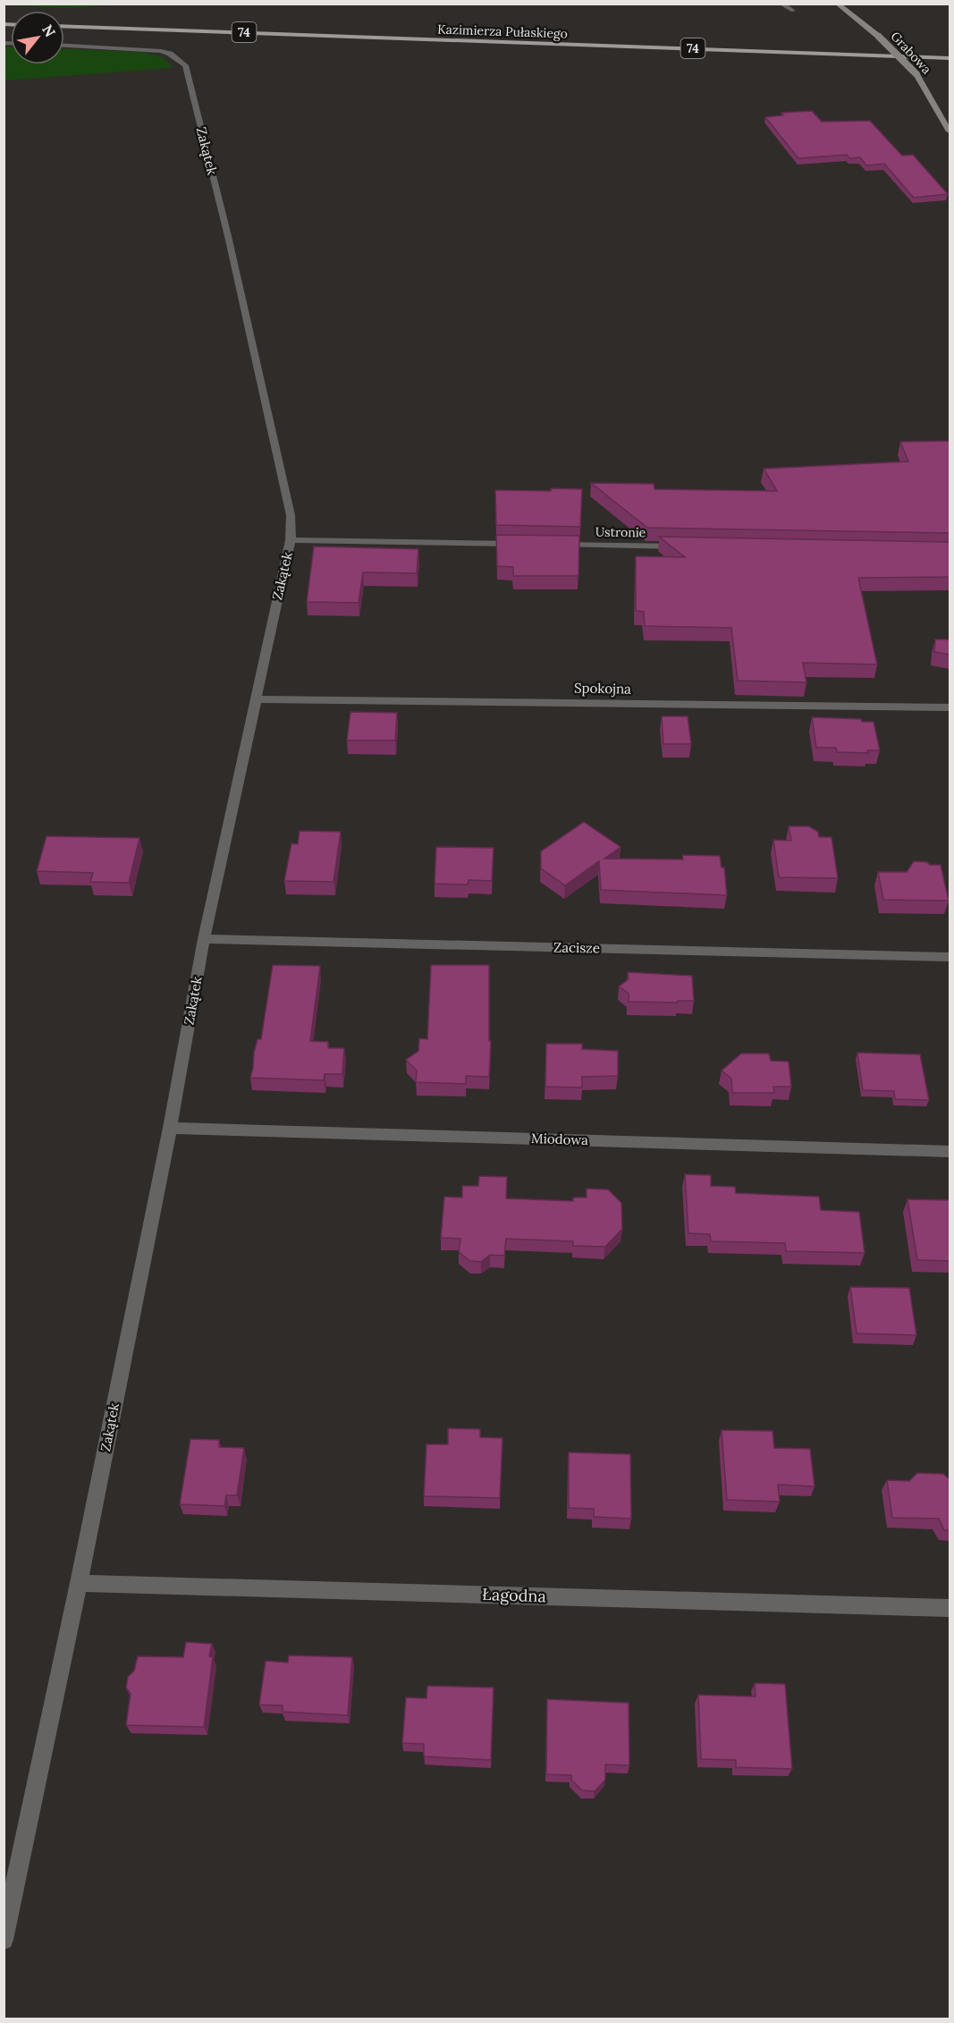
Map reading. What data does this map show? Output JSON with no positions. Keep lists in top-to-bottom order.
{
  "streets": {
    "main road": ["Kazimierza Pułaskiego", "74"],
    "street": [
      "Grabowa",
      "Zakątek",
      "Ustronie",
      "Spokojna",
      "Zacisze",
      "Miodowa",
      "Łagodna"
    ]
  },
  "crossings": [
    ["Zakątek", "Spokojna"],
    ["Zakątek", "Zacisze"],
    ["Zakątek", "Miodowa"],
    ["Zakątek", "Łagodna"]
  ],
  "north": "top right"
}
